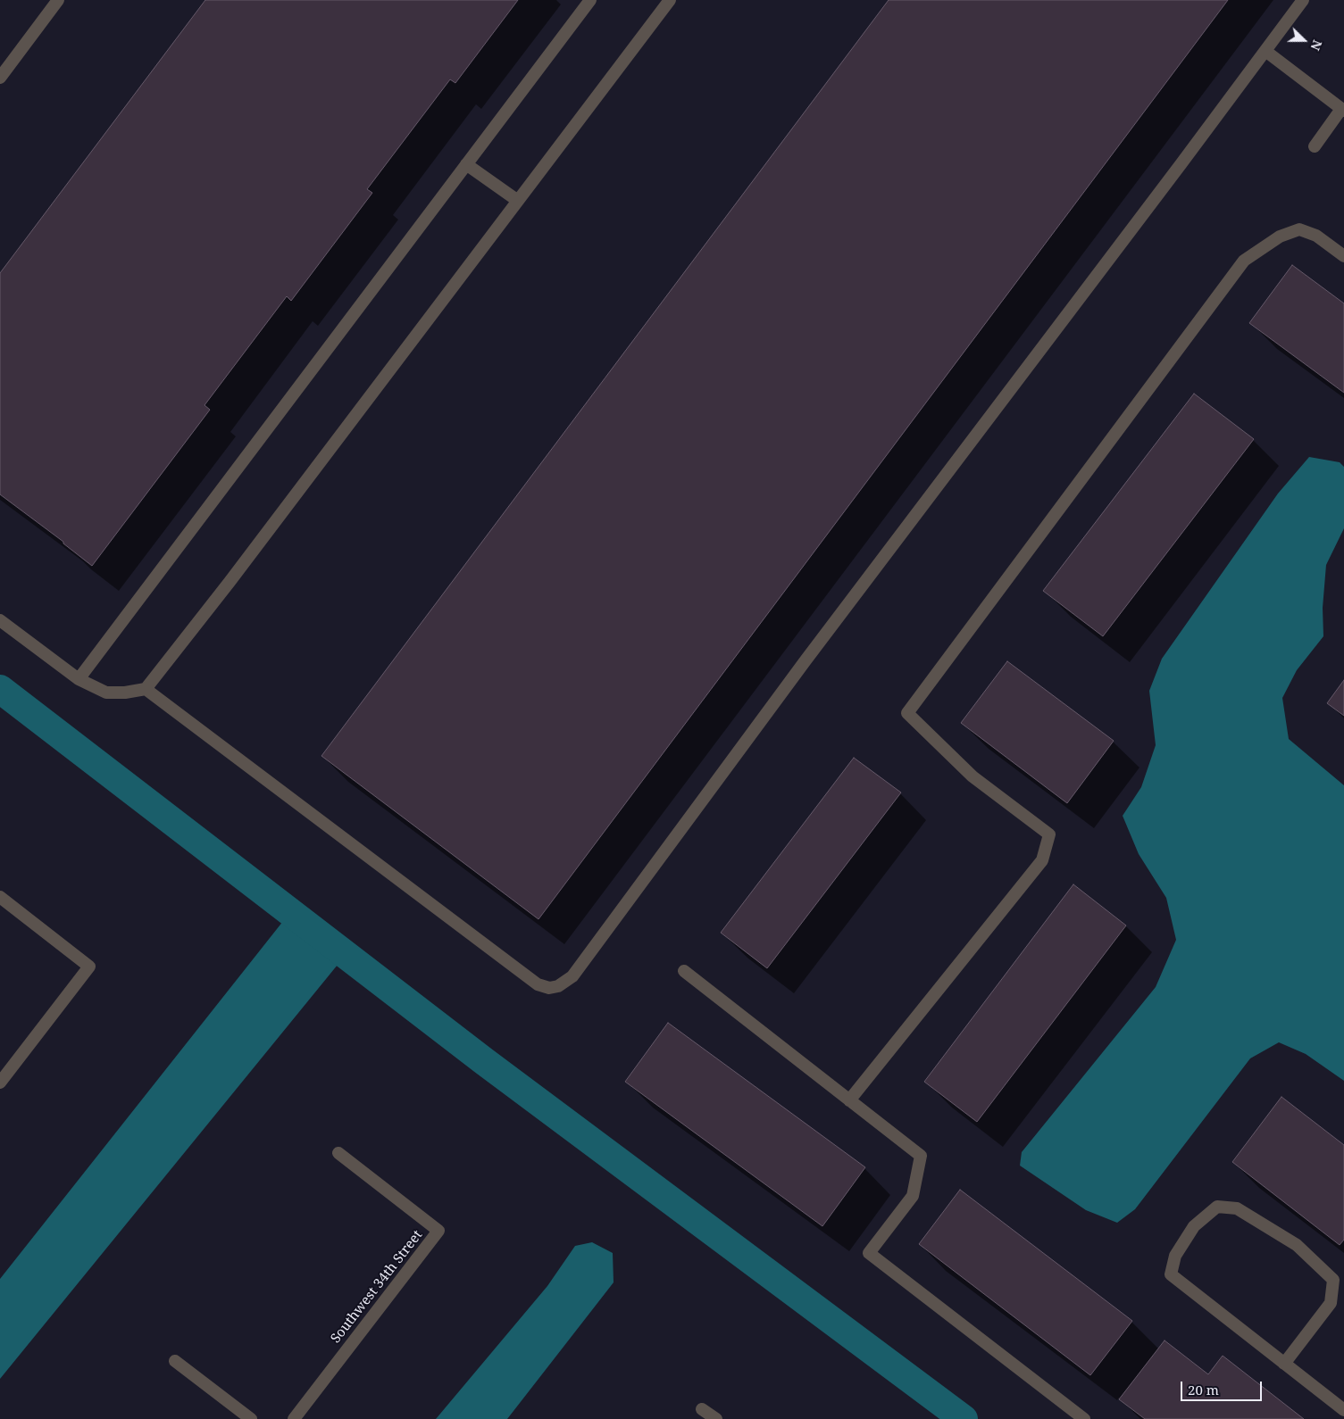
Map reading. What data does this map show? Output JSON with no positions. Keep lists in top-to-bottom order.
{
  "streets": {
    "street": ["Southwest 34th Street"]
  },
  "scale_bar": "20 m",
  "north": "right"
}
